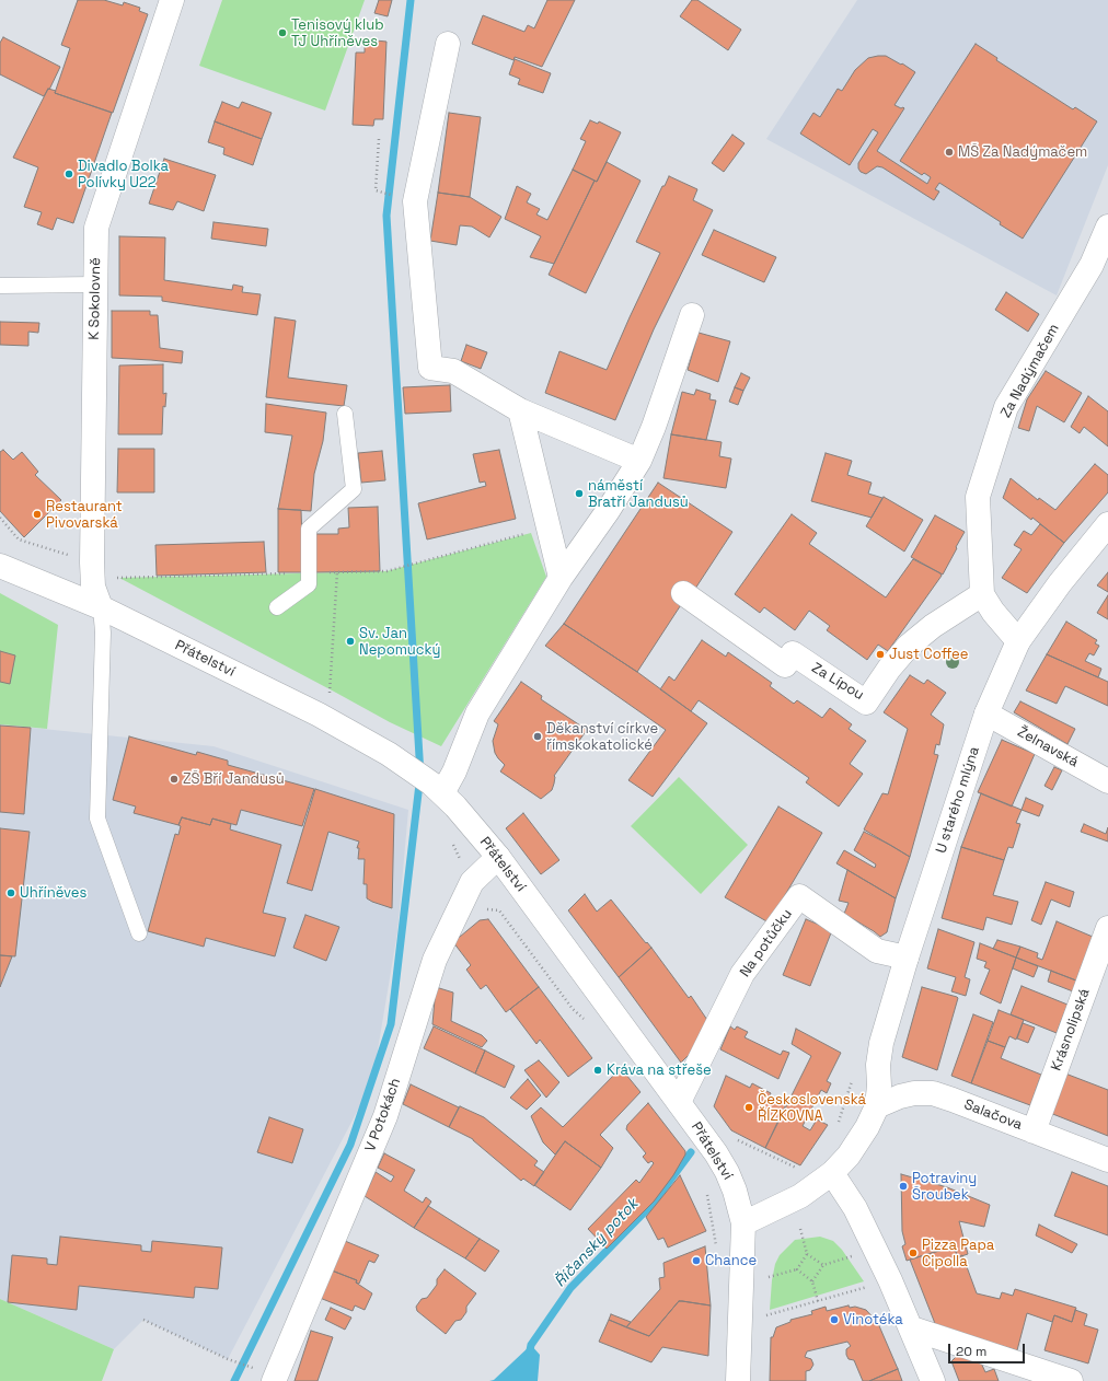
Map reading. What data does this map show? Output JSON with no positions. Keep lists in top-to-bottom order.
{
  "streets": {
    "street": [
      "K Sokolovně",
      "Za Nadýmačem",
      "Přátelství",
      "Za Lípou",
      "Želnavská",
      "U starého mlýna",
      "Na potůčku",
      "Krásnolipská",
      "V Potokách",
      "Salačova"
    ]
  },
  "crossings": [
    ["K Sokolovně", "Přátelství"],
    ["Za Nadýmačem", "Za Lípou"],
    ["Přátelství", "U starého mlýna"],
    ["Přátelství", "Na potůčku"],
    ["Přátelství", "V Potokách"],
    ["Želnavská", "U starého mlýna"],
    ["U starého mlýna", "Na potůčku"],
    ["U starého mlýna", "Salačova"],
    ["Krásnolipská", "Salačova"]
  ],
  "water": ["Říčanský potok"],
  "places": [
    "Tenisový klub TJ Uhříněves",
    "MŠ Za Nadýmačem",
    "Divadlo Bolka Polívky U22",
    "náměstí Bratří Jandusů",
    "Restaurant Pivovarská",
    "Sv. Jan Nepomucký",
    "Just Coffee",
    "Děkanství církve římskokatolické",
    "ZŠ Bří Jandusů",
    "Uhříněves",
    "Kráva na střeše",
    "Československá ŘÍZKOVNA",
    "Potraviny Šroubek",
    "Pizza Papa Cipolla",
    "Chance",
    "Vinotéka"
  ],
  "scale_bar": "20 m"
}
